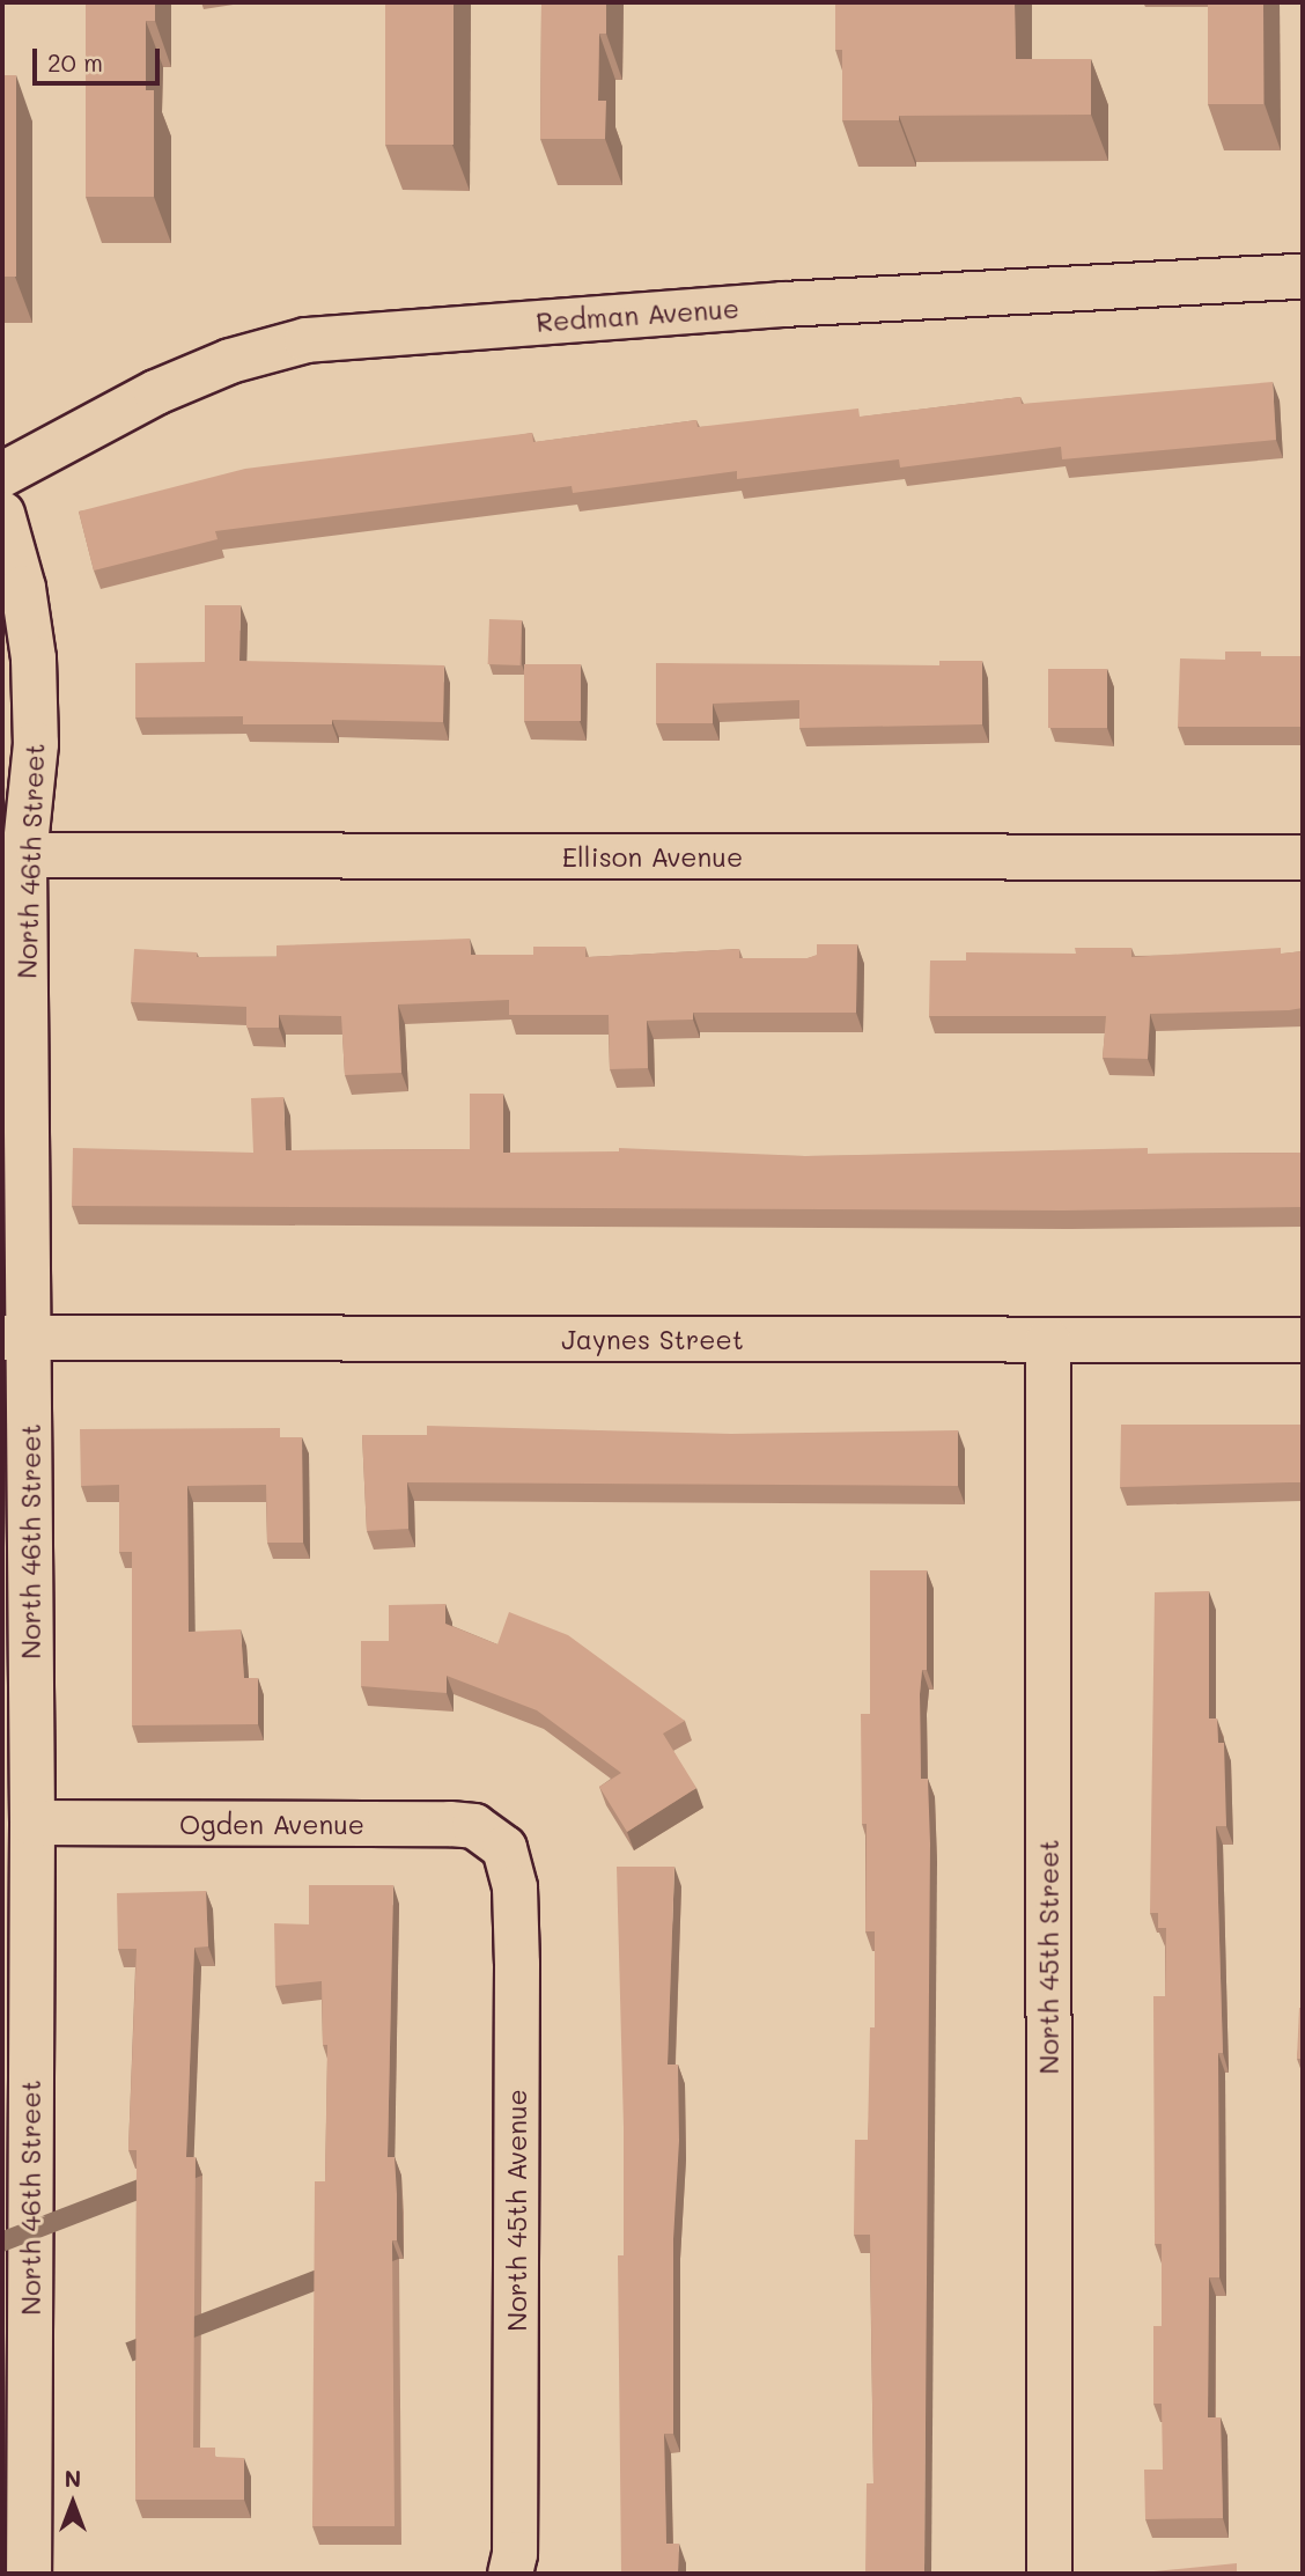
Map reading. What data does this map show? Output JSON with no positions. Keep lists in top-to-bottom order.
{
  "streets": {
    "street": [
      "Redman Avenue",
      "Ellison Avenue",
      "North 46th Street",
      "Jaynes Street",
      "Ogden Avenue",
      "North 45th Street",
      "North 45th Avenue"
    ]
  },
  "crossings": [
    ["Ellison Avenue", "North 46th Street"],
    ["North 46th Street", "Jaynes Street"],
    ["North 46th Street", "Ogden Avenue"],
    ["Jaynes Street", "North 45th Street"],
    ["Ogden Avenue", "North 45th Avenue"]
  ],
  "scale_bar": "20 m",
  "north": "top"
}
